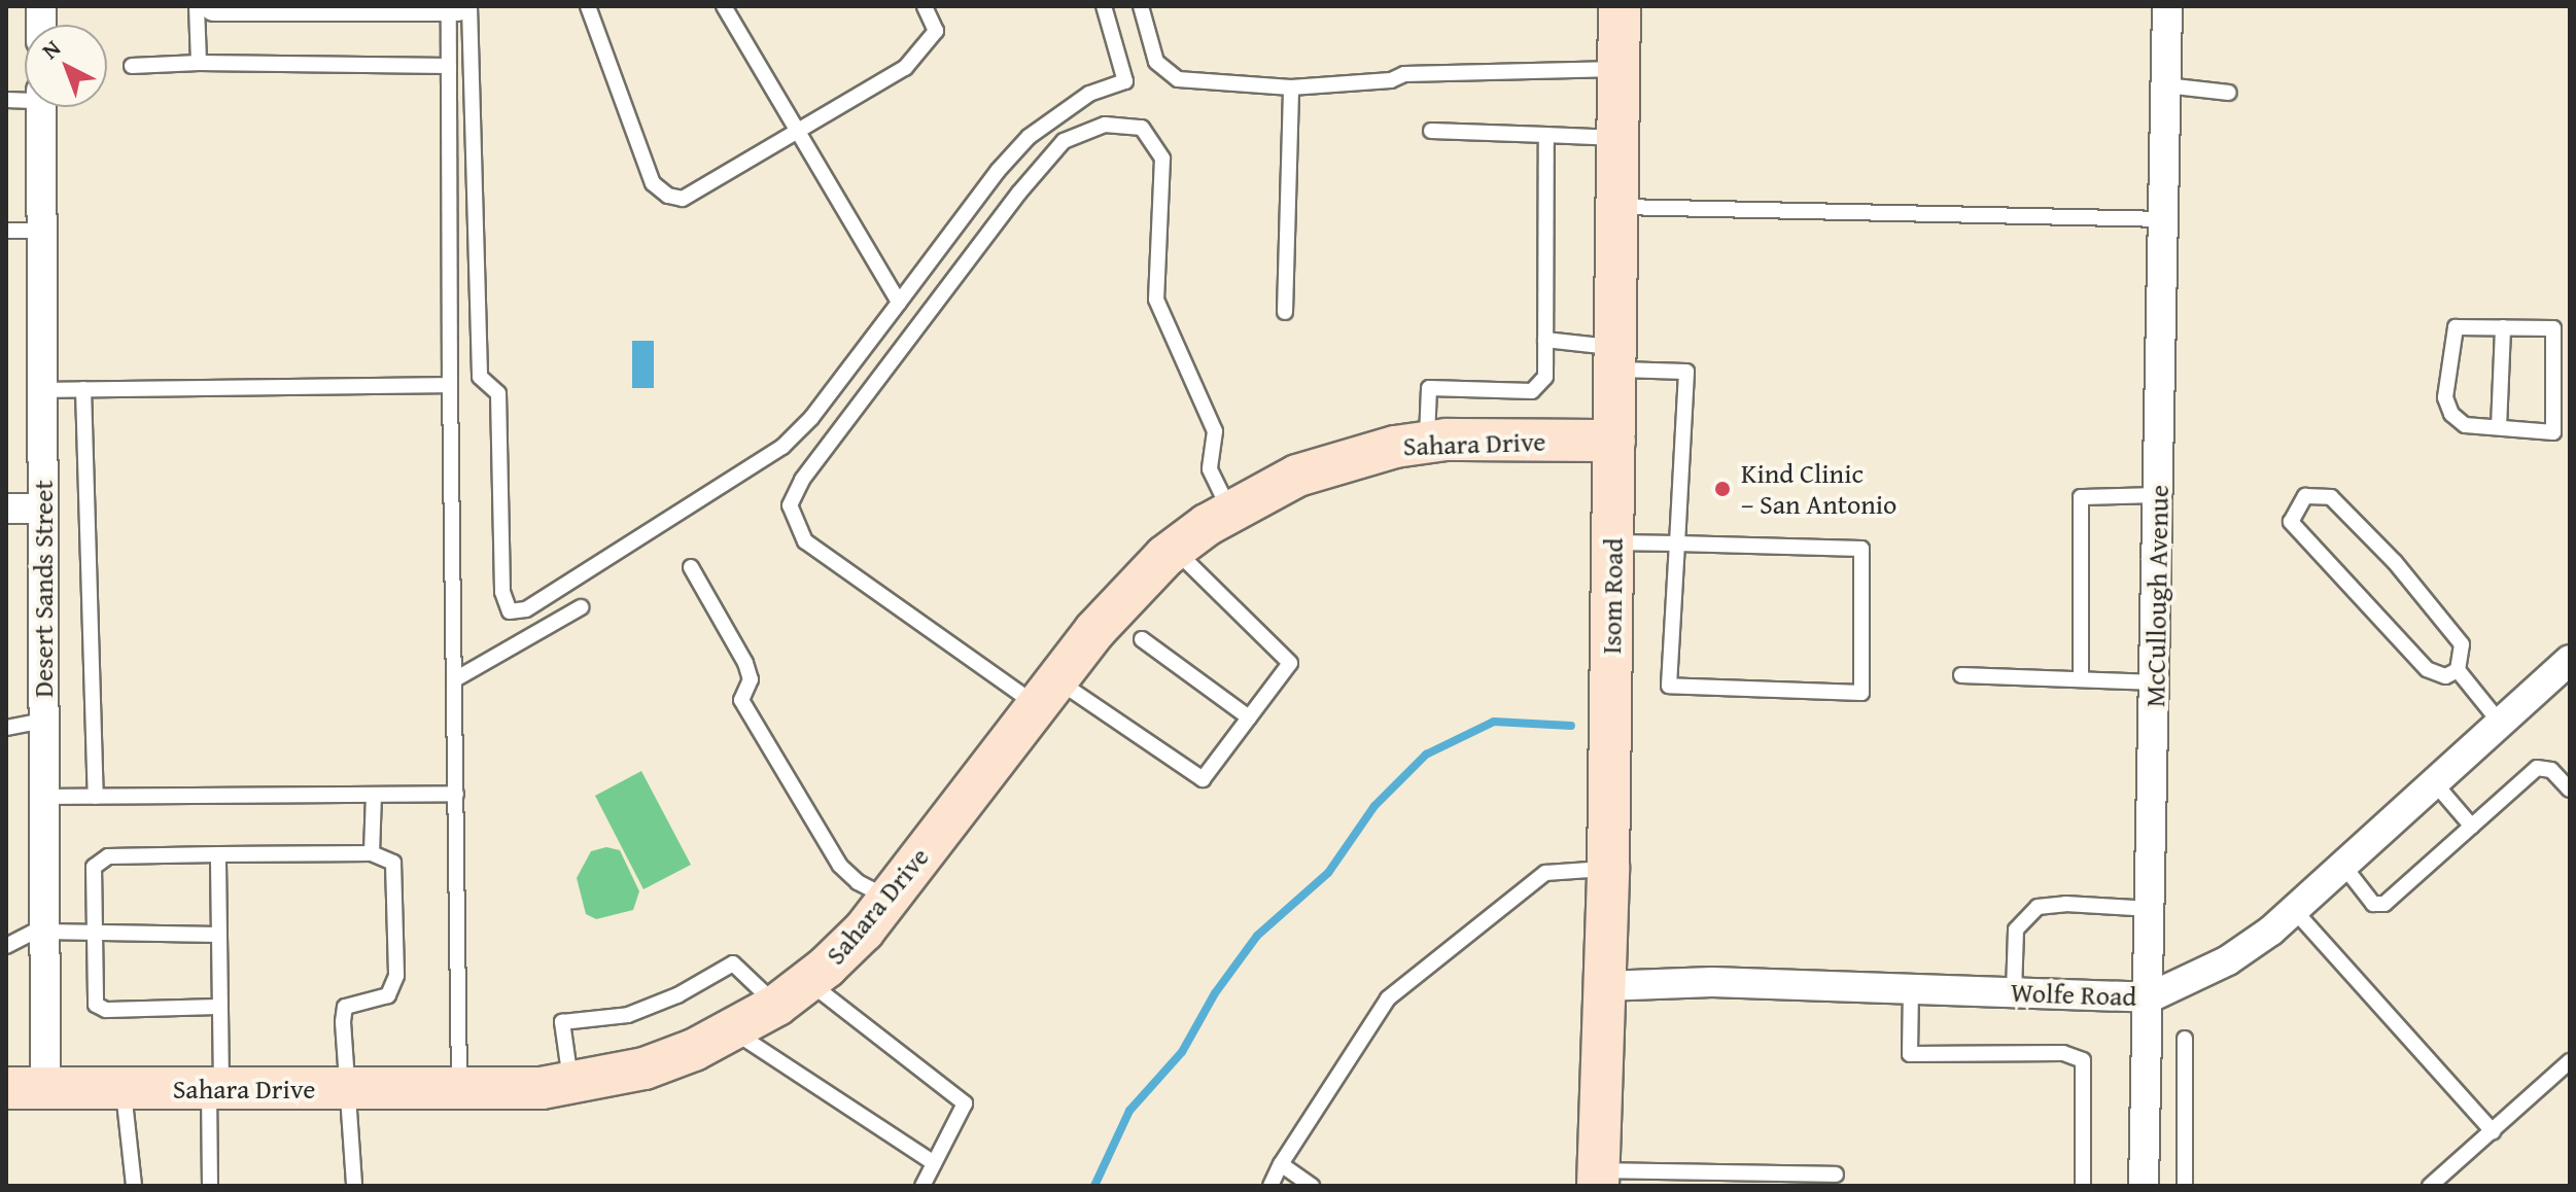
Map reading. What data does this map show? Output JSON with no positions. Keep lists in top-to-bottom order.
{
  "streets": {
    "street": [
      "Sahara Drive",
      "Desert Sands Street",
      "Isom Road",
      "McCullough Avenue",
      "Wolfe Road"
    ]
  },
  "crossings": [
    ["Sahara Drive", "Desert Sands Street"],
    ["Sahara Drive", "Isom Road"],
    ["Isom Road", "Wolfe Road"],
    ["McCullough Avenue", "Wolfe Road"]
  ],
  "places": ["Kind Clinic – San Antonio"],
  "north": "top left"
}
